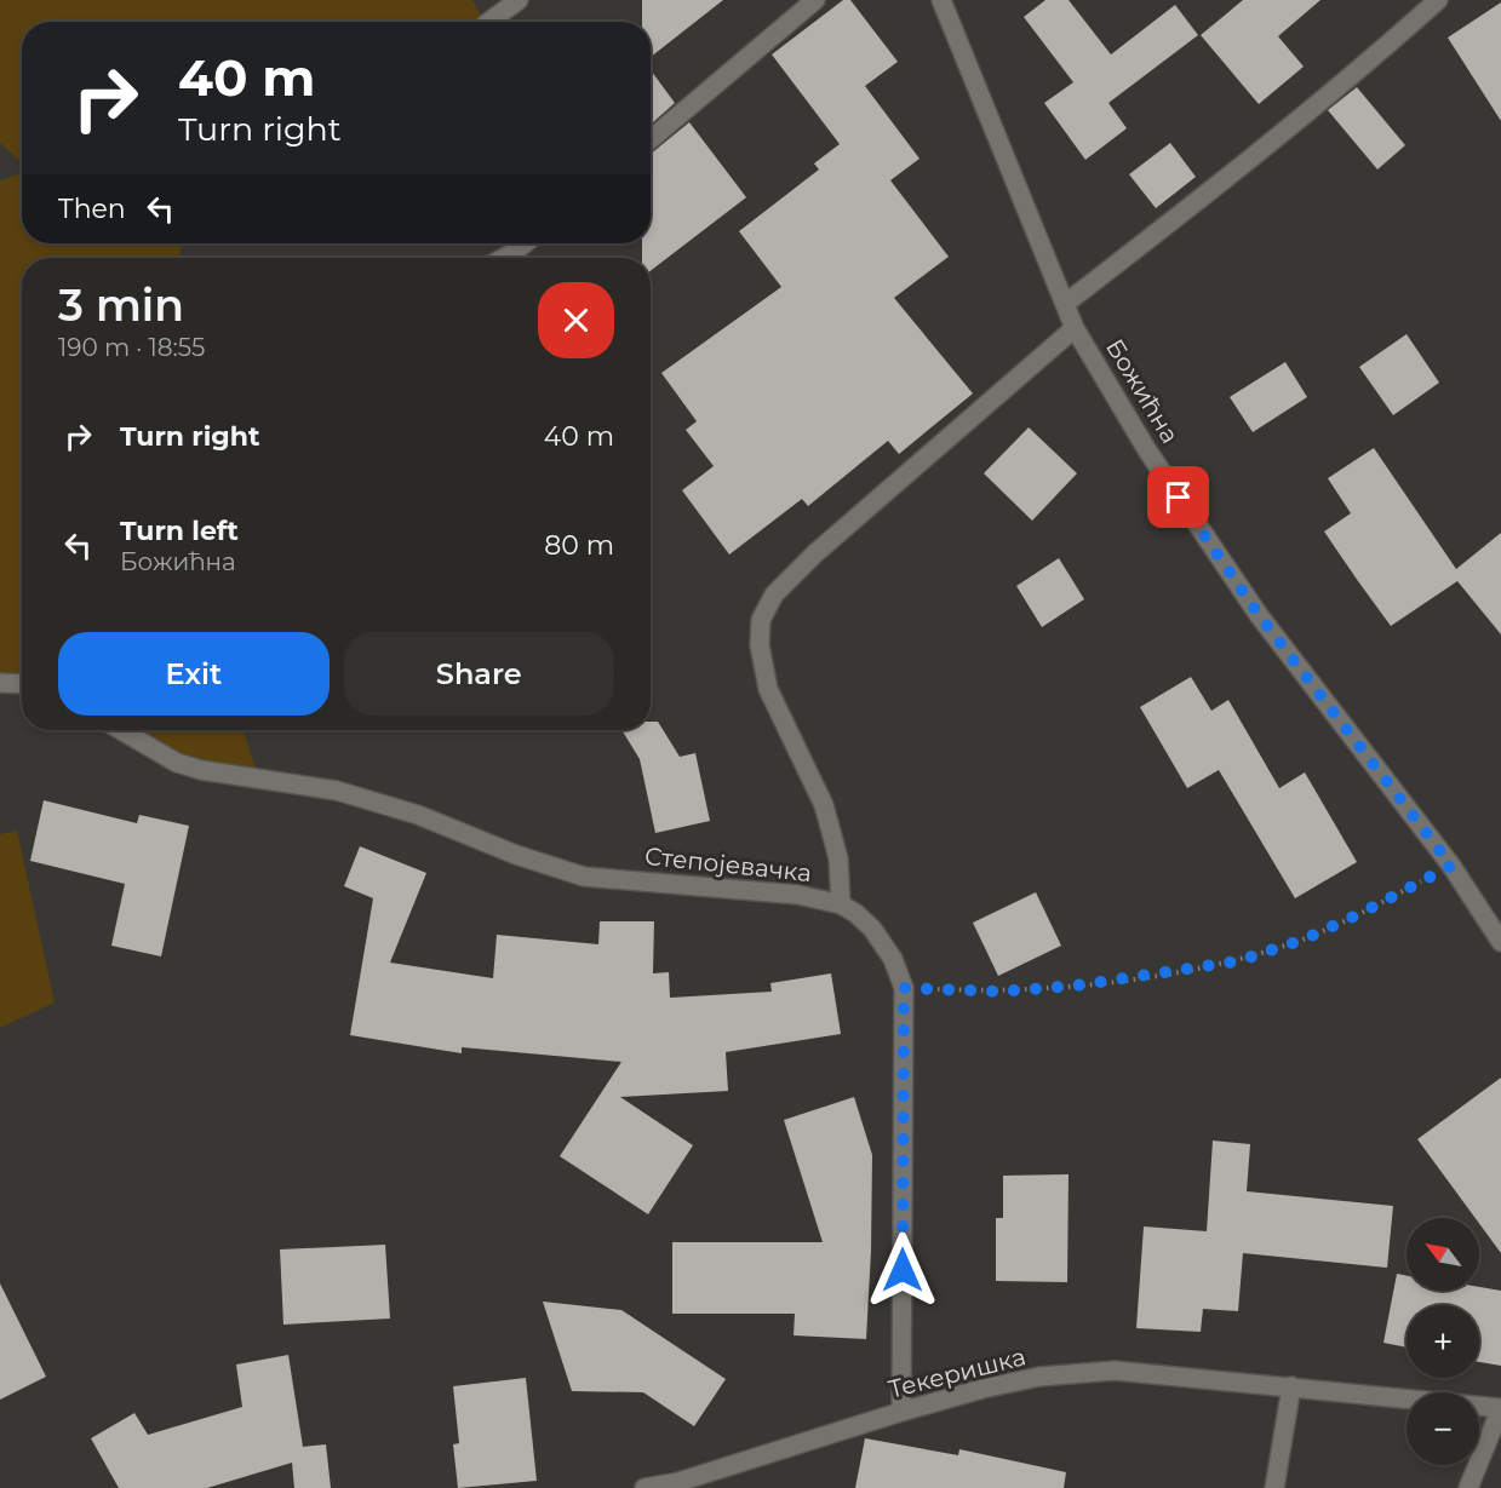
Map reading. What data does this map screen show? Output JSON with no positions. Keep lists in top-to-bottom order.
{
  "streets": {
    "street": ["Божићна", "Степојевачка", "Текеришка"]
  },
  "crossings": [
    ["Степојевачка", "Текеришка"]
  ],
  "north": "top left",
  "page": {
    "turn": ["40 m", "Turn right"],
    "then": "Then",
    "heading": ["3 min", "190 m · 18:55"],
    "list": [
      {
        "name": "Turn right",
        "value": "40 m"
      },
      {
        "name": "Turn left",
        "note": "Божићна",
        "value": "80 m"
      }
    ],
    "buttons": ["Exit", "Share"],
    "map_buttons": ["+", "−"]
  }
}
